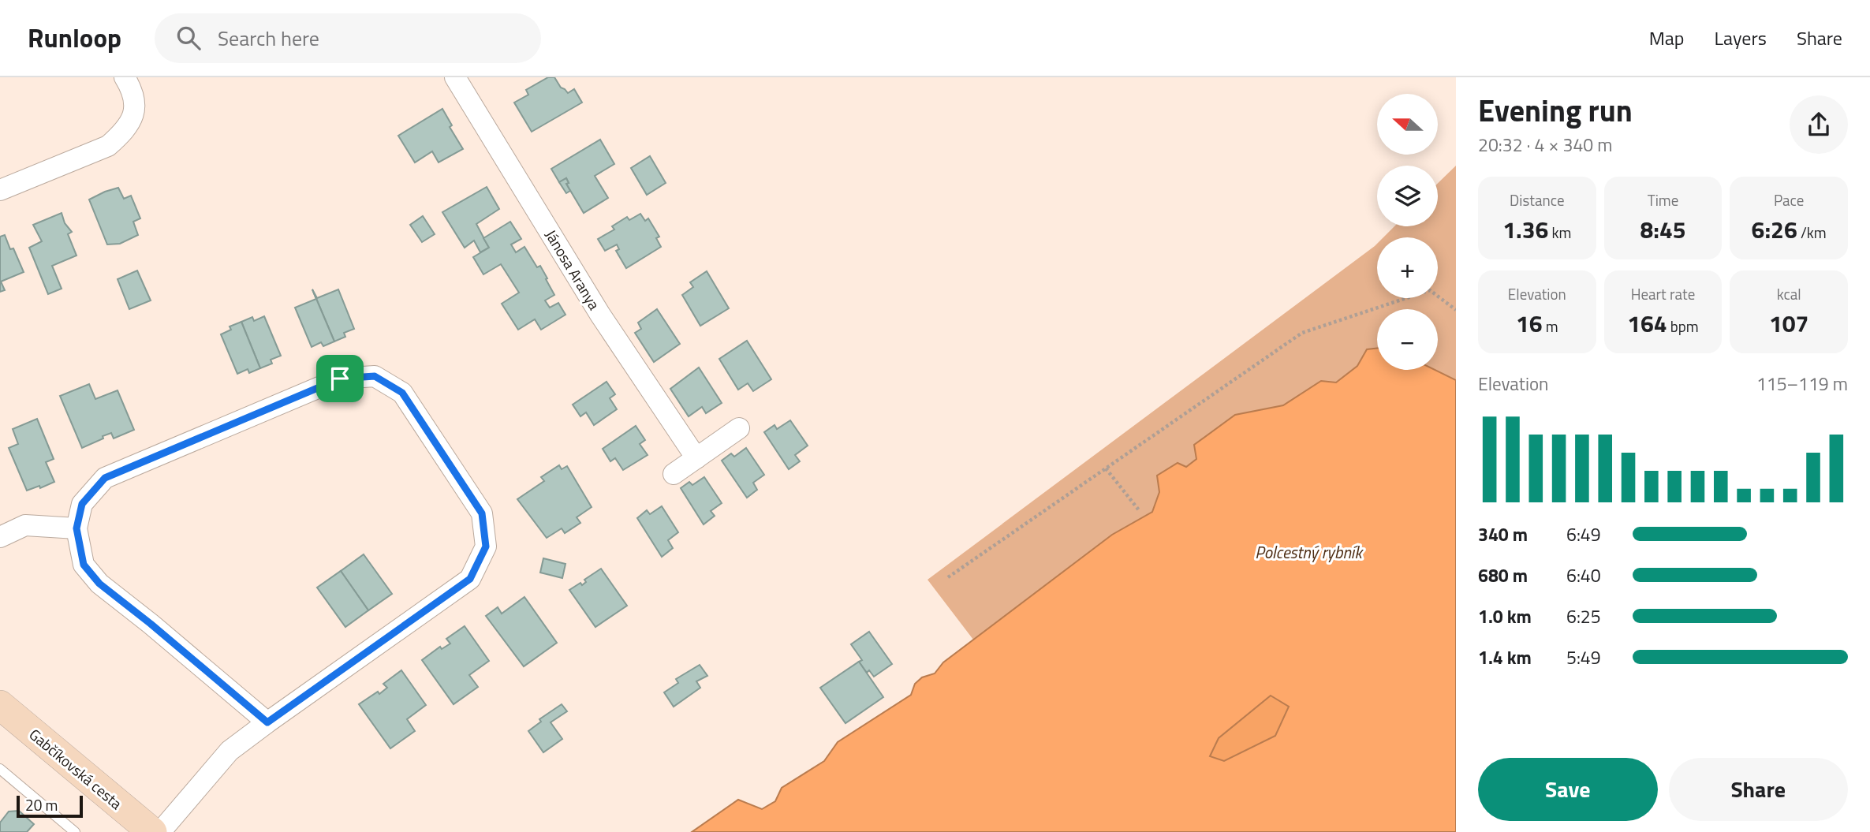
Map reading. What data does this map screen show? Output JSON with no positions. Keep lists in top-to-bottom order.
{
  "streets": {
    "main road": ["Gabčíkovská cesta"],
    "street": ["Jánosa Aranya"]
  },
  "water": ["Polcestný rybník"],
  "scale_bar": "20 m",
  "north": "left",
  "page": {
    "header": "Runloop",
    "search": "Search here",
    "nav": ["Map", "Layers", "Share"],
    "heading": ["Evening run", "20:32 · 4 × 340 m"],
    "map_buttons": ["+", "−"],
    "stats": [
      ["Distance", "1.36 km"],
      ["Time", "8:45"],
      ["Pace", "6:26 /km"],
      ["Elevation", "16 m"],
      ["Heart rate", "164 bpm"],
      ["kcal", "107"]
    ],
    "chart": ["Elevation", "115–119 m"],
    "list": [
      {
        "name": "340 m",
        "note": "6:49"
      },
      {
        "name": "680 m",
        "note": "6:40"
      },
      {
        "name": "1.0 km",
        "note": "6:25"
      },
      {
        "name": "1.4 km",
        "note": "5:49"
      }
    ],
    "buttons": ["Save", "Share"],
    "scale": "20 m"
  }
}
